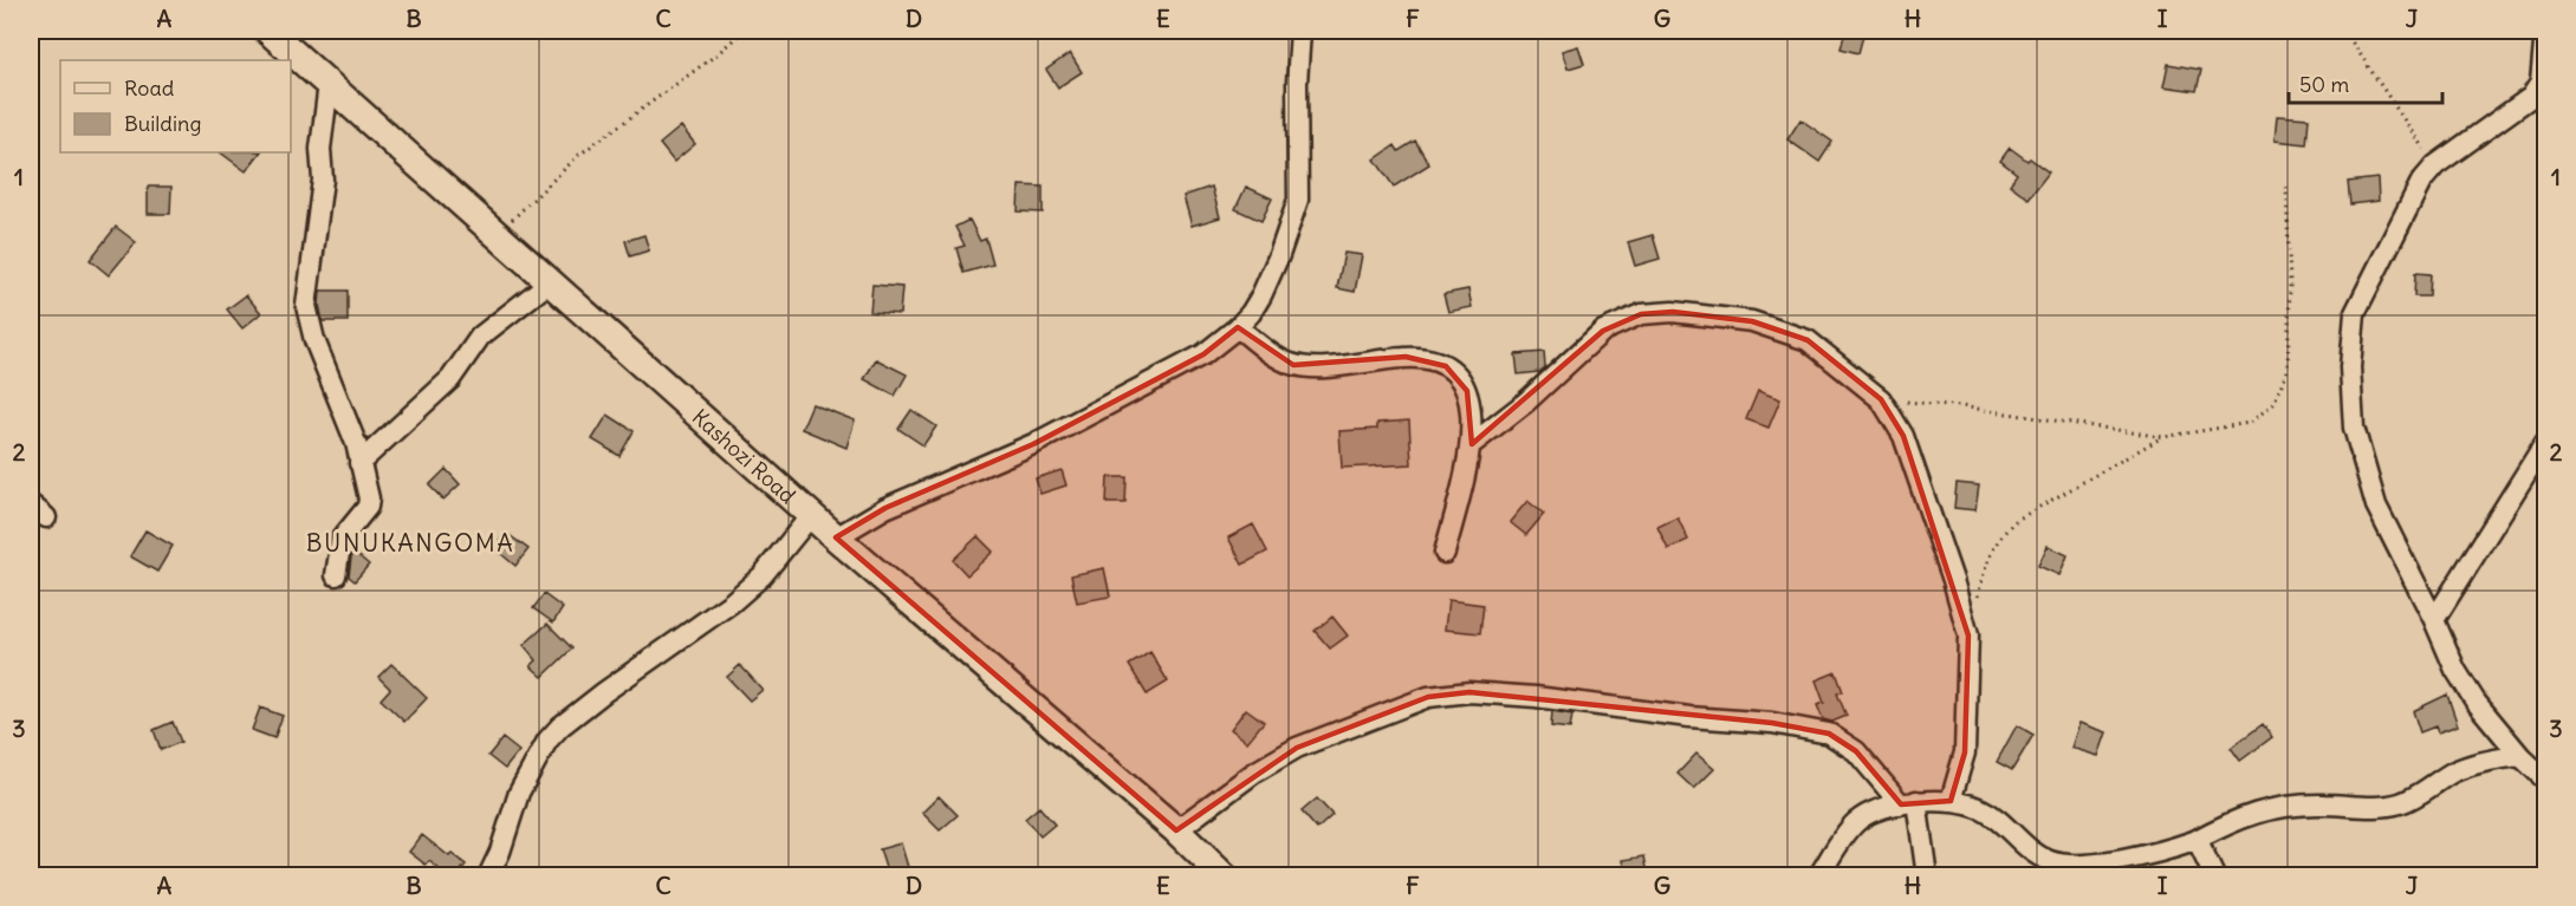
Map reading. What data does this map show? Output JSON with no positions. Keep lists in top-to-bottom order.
{
  "streets": {
    "main road": ["Kashozi Road"]
  },
  "districts": ["BUNUKANGOMA"],
  "legend": ["Road", "Building"],
  "scale_bar": "50 m",
  "grid": {
    "columns": [
      "A",
      "B",
      "C",
      "D",
      "E",
      "F",
      "G",
      "H",
      "I",
      "J"
    ],
    "rows": ["1", "2", "3"]
  }
}
